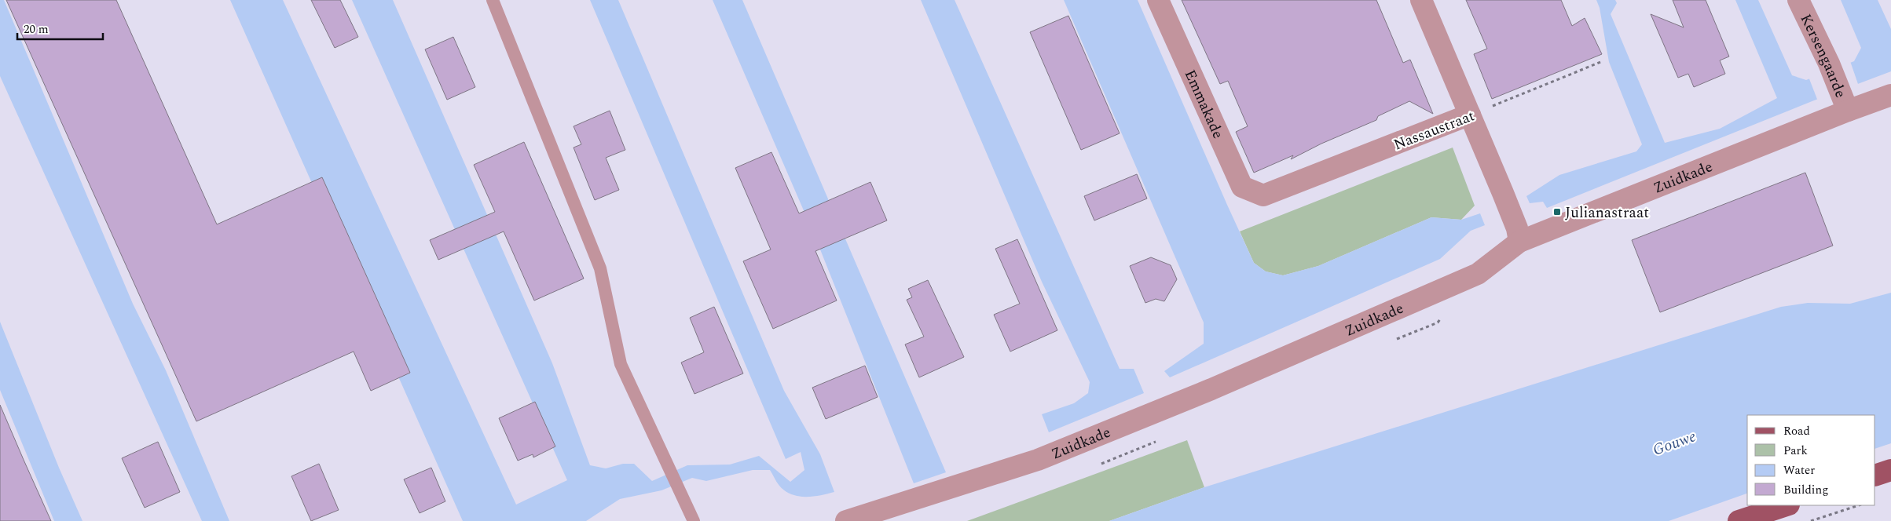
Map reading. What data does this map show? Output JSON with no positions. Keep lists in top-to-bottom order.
{
  "streets": {
    "street": [
      "Kersengaarde",
      "Emmakade",
      "Nassaustraat",
      "Zuidkade"
    ]
  },
  "crossings": [
    ["Kersengaarde", "Zuidkade"],
    ["Emmakade", "Nassaustraat"]
  ],
  "water": ["Gouwe"],
  "places": {
    "transit": ["Julianastraat"]
  },
  "legend": [
    "Road",
    "Park",
    "Water",
    "Building"
  ],
  "scale_bar": "20 m"
}
